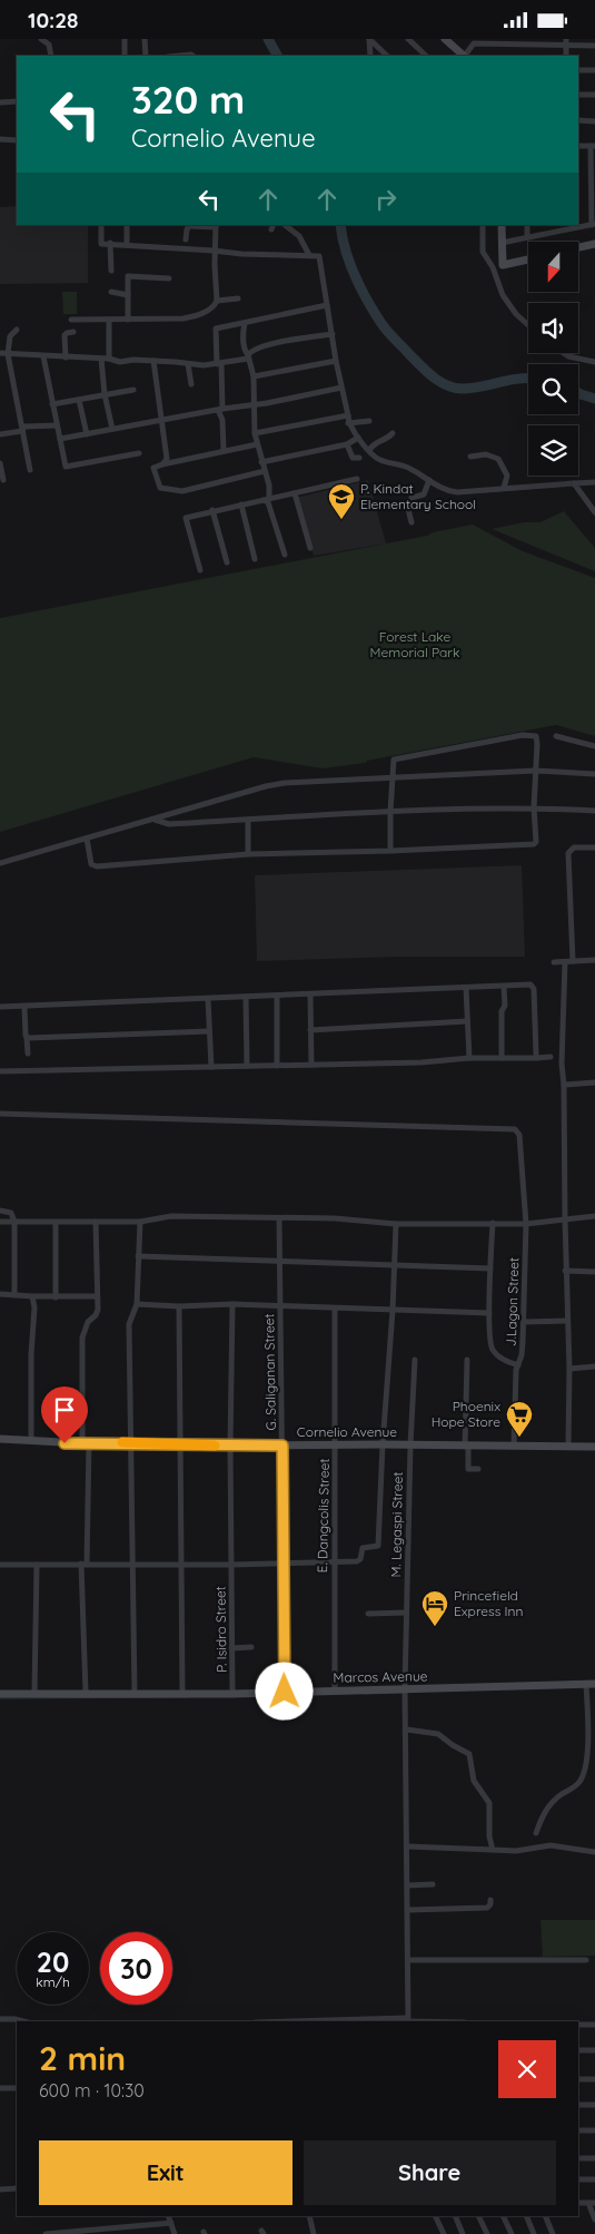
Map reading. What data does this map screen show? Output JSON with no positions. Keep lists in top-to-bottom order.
{
  "streets": {
    "street": [
      "J.Lagon Street",
      "G. Saliganan Street",
      "Cornelio Avenue",
      "E. Dangcolis Street",
      "M. Legaspi Street",
      "P. Isidro Street",
      "Marcos Avenue"
    ]
  },
  "crossings": [
    ["J.Lagon Street", "Cornelio Avenue"],
    ["G. Saliganan Street", "Cornelio Avenue"],
    ["G. Saliganan Street", "Marcos Avenue"],
    ["Cornelio Avenue", "E. Dangcolis Street"],
    ["Cornelio Avenue", "M. Legaspi Street"],
    ["Cornelio Avenue", "P. Isidro Street"],
    ["E. Dangcolis Street", "Marcos Avenue"],
    ["M. Legaspi Street", "Marcos Avenue"],
    ["P. Isidro Street", "Marcos Avenue"]
  ],
  "parks": ["Forest Lake Memorial Park"],
  "places": {
    "school or university": ["P. Kindat Elementary School"],
    "supermarket": ["Phoenix Hope Store"],
    "hotel": ["Princefield Express Inn"]
  },
  "north": "bottom",
  "page": {
    "status": "10:28",
    "turn": ["320 m", "Cornelio Avenue"],
    "speed": "20 km/h",
    "limit": "30",
    "heading": ["2 min", "600 m · 10:30"],
    "buttons": ["Exit", "Share"]
  }
}
